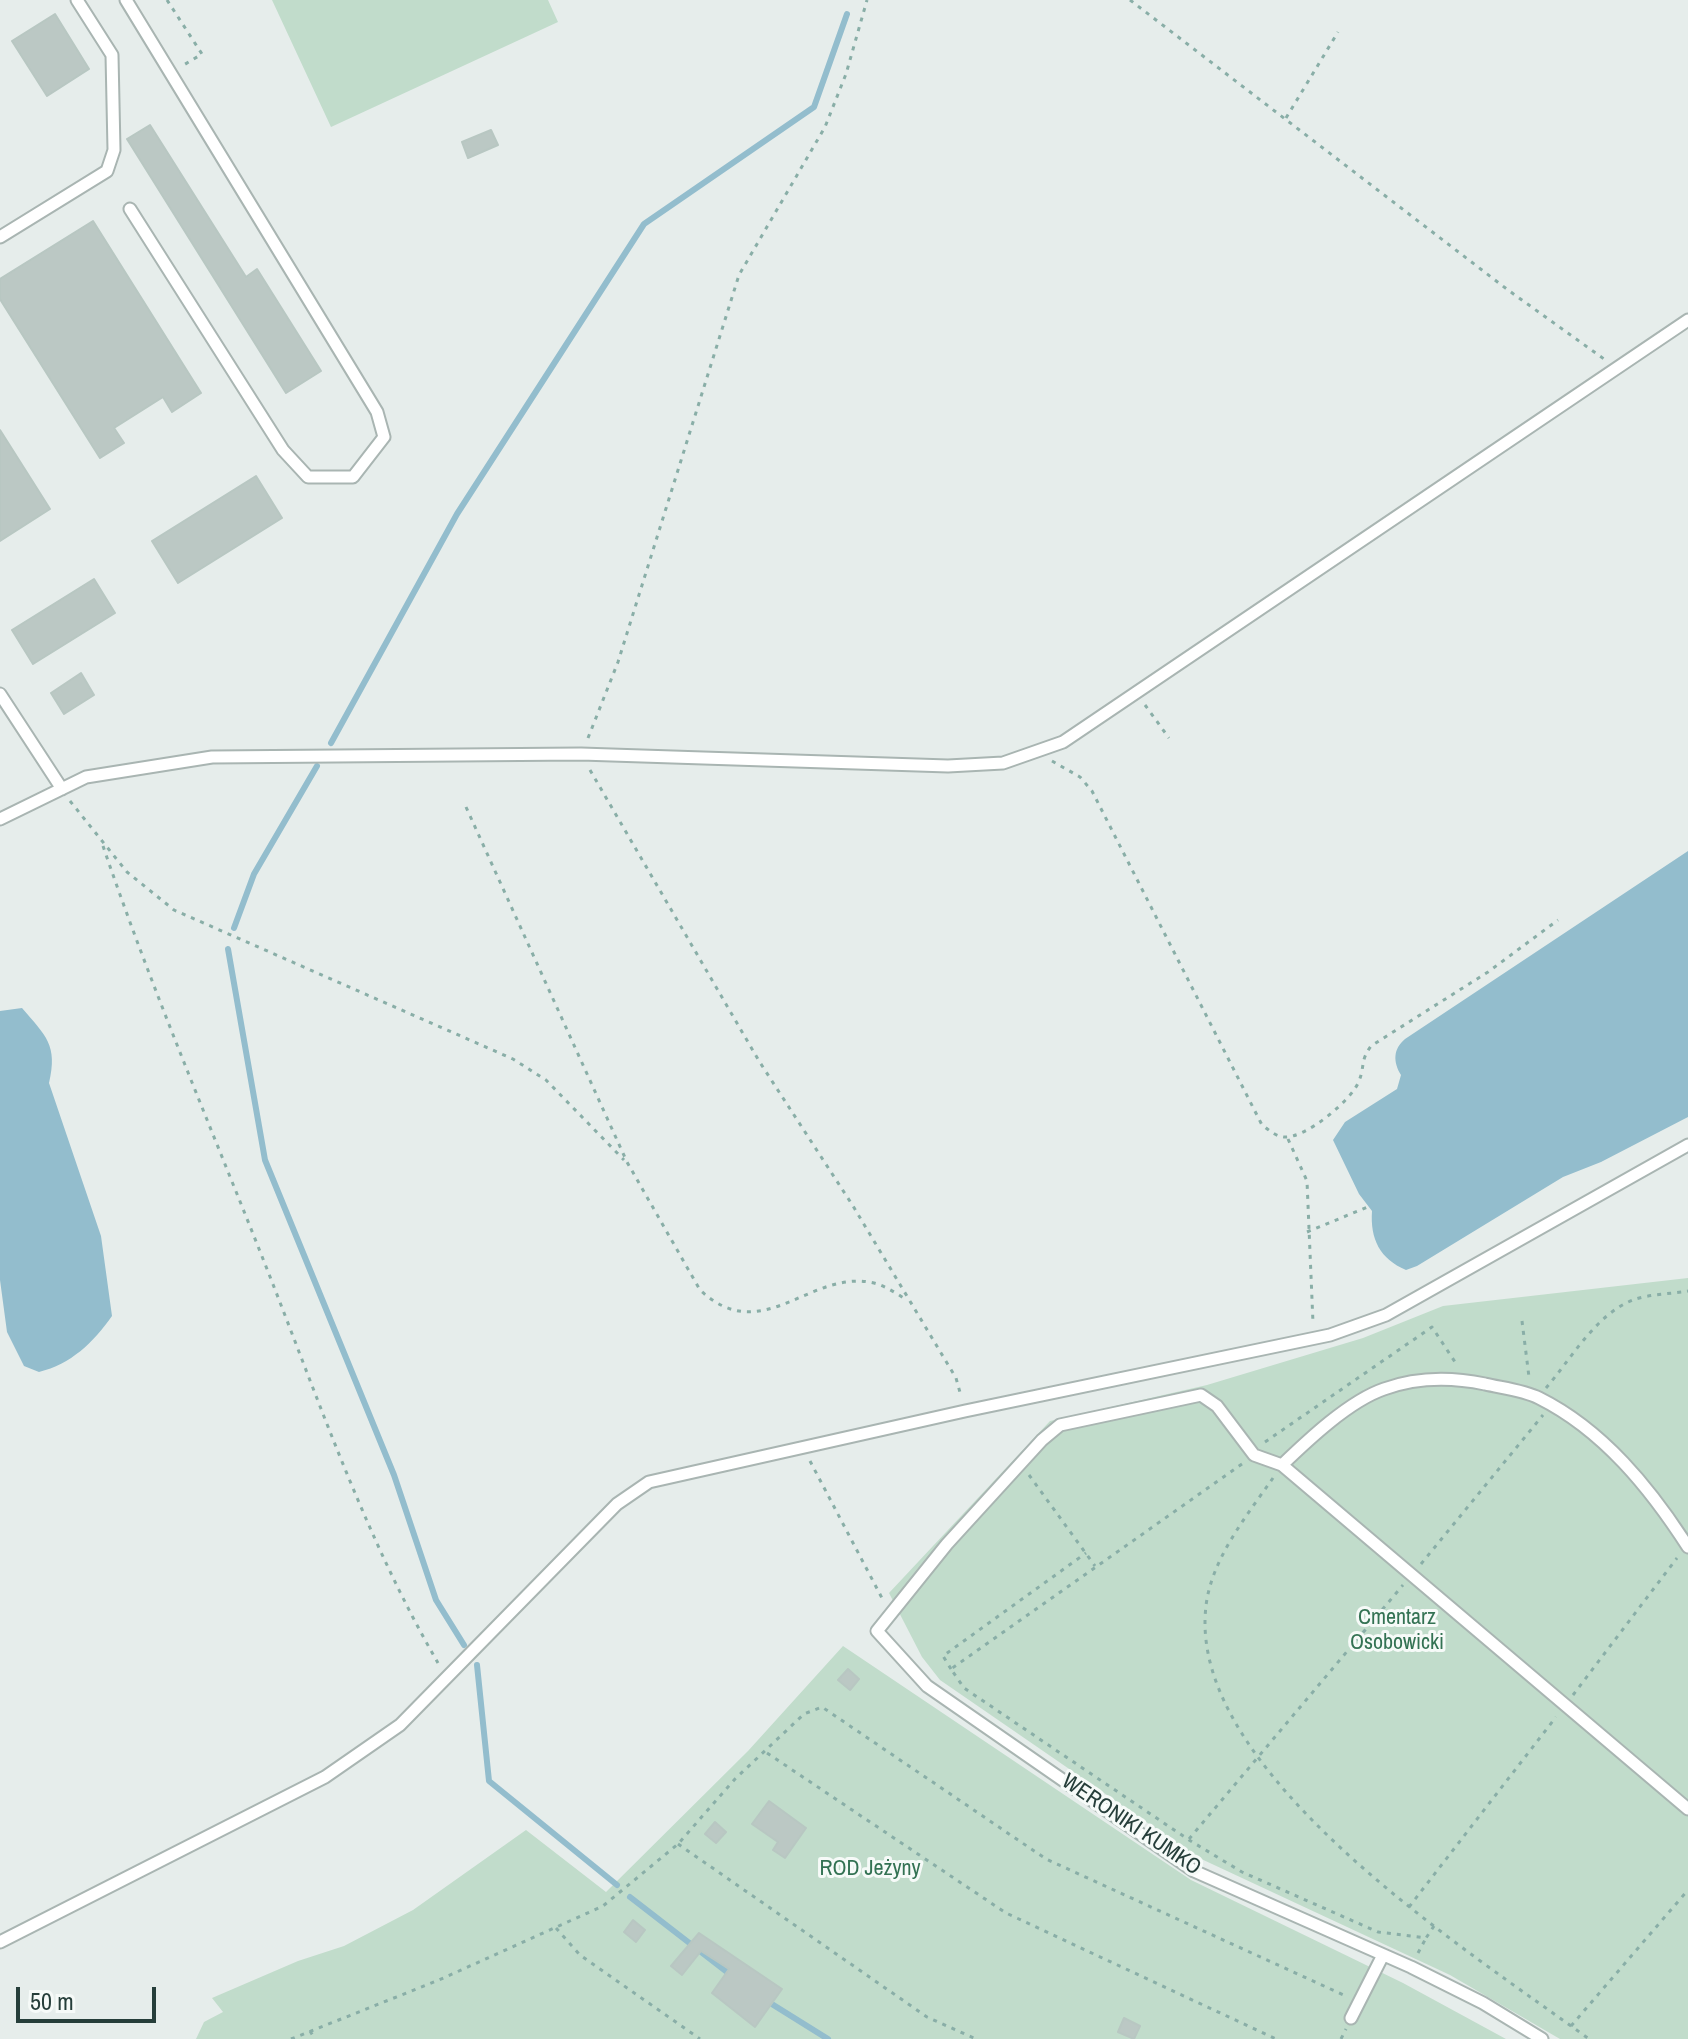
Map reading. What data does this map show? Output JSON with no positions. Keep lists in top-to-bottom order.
{
  "streets": {
    "lane": ["WERONIKI KUMKO"]
  },
  "parks": ["Cmentarz Osobowicki", "ROD Jeżyny"],
  "scale_bar": "50 m"
}
